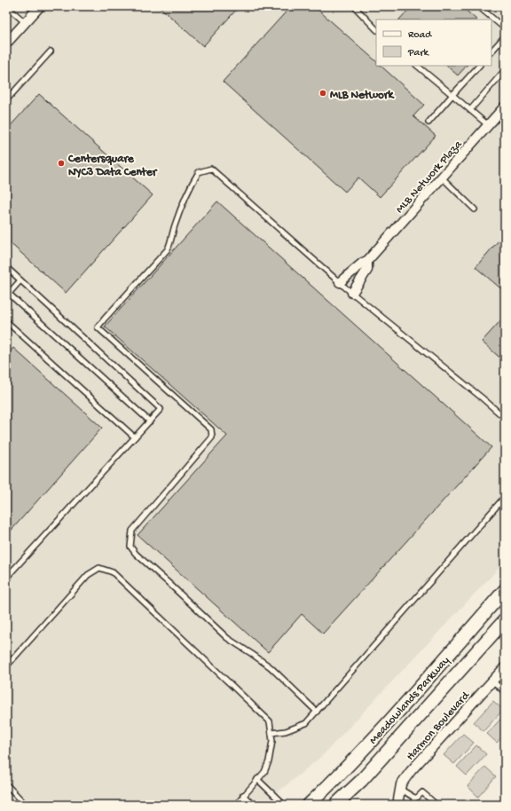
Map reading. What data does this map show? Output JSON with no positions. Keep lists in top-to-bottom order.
{
  "streets": {
    "main road": ["Meadowlands Parkway"],
    "street": ["MLB Network Plaza", "Harmon Boulevard"]
  },
  "places": ["MLB Network", "Centersquare NYC3 Data Center"],
  "legend": ["Road", "Park"]
}
